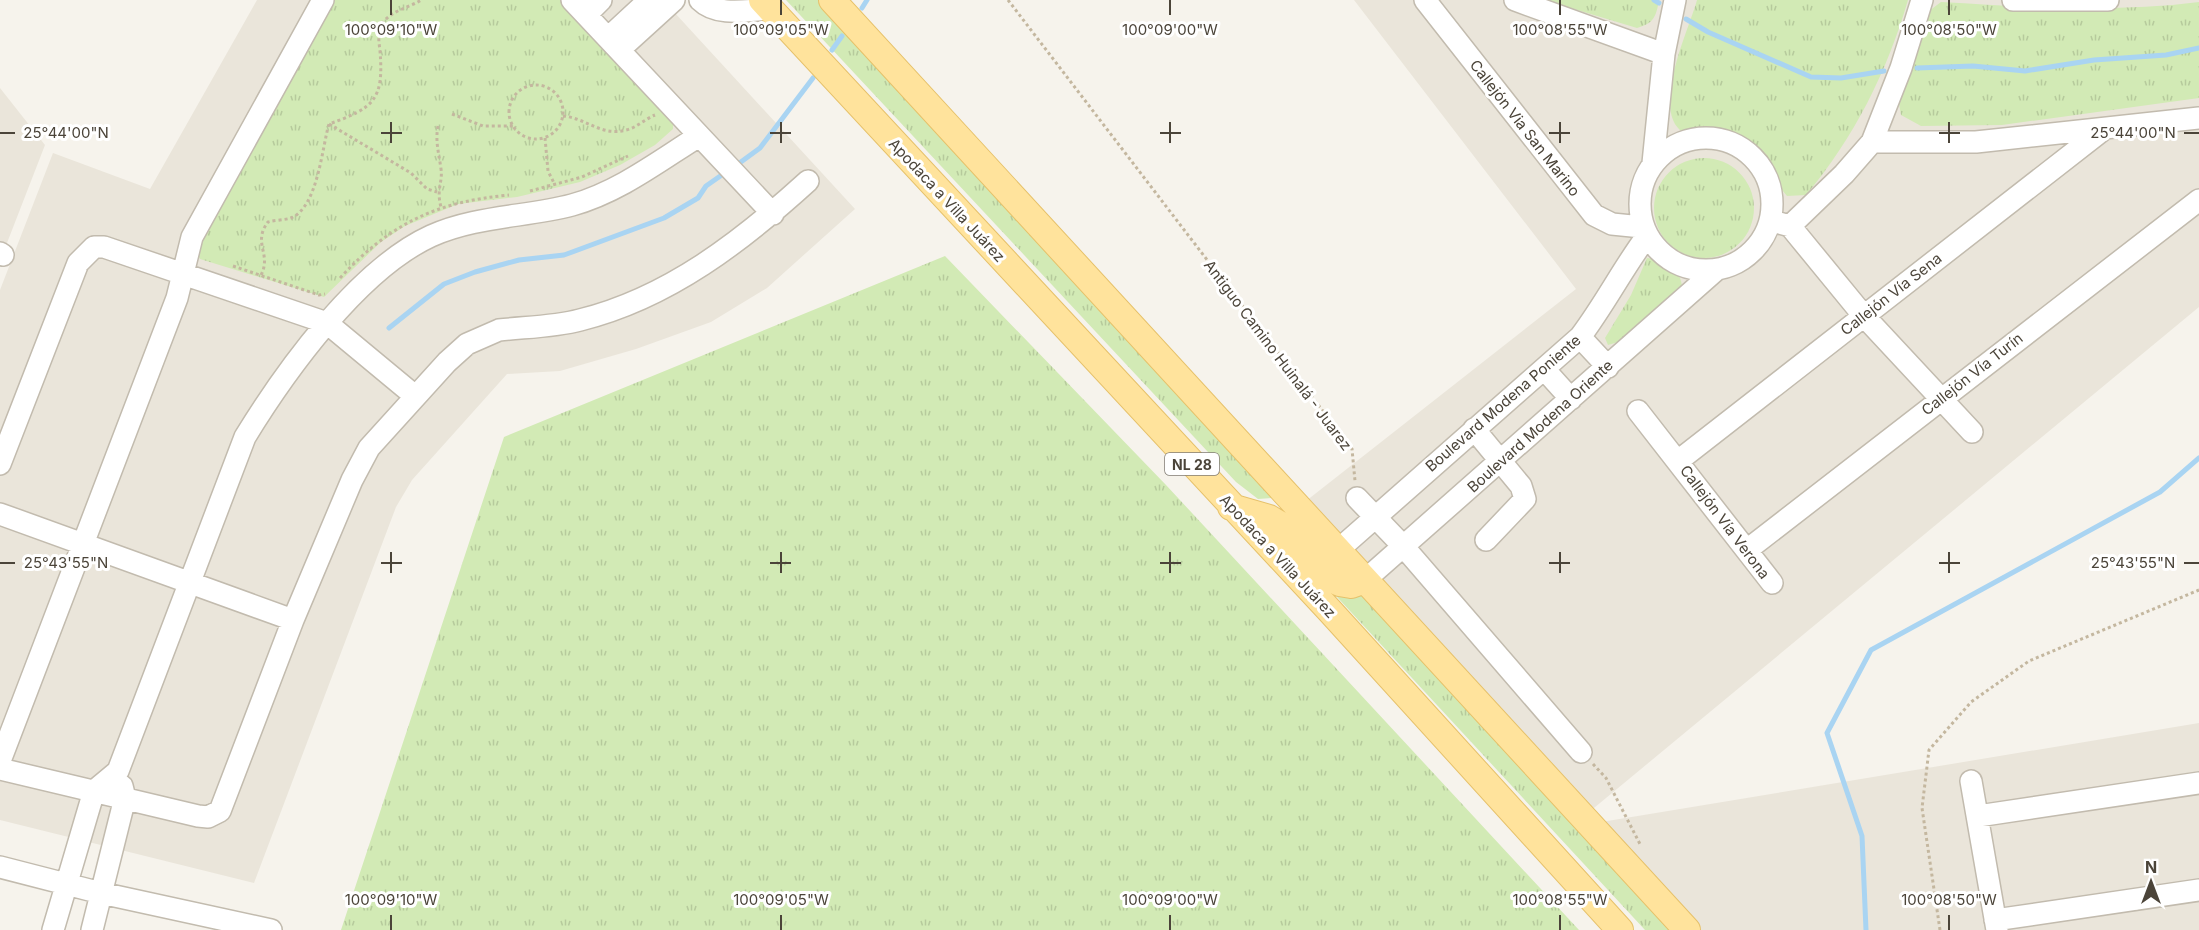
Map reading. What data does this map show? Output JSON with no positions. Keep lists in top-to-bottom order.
{
  "streets": {
    "main road": ["Apodaca a Villa Juárez", "NL 28"],
    "street": [
      "Callejón Via San Marino",
      "Callejón Vía Sena",
      "Callejón Vía Turín",
      "Boulevard Modena Poniente",
      "Boulevard Modena Oriente",
      "Callejón Vía Verona"
    ],
    "path": ["Antiguo Camino Huinalá - Juarez"]
  },
  "crossings": [
    ["Callejón Via San Marino", "Boulevard Modena Poniente"],
    ["Callejón Via San Marino", "Boulevard Modena Oriente"],
    ["Callejón Vía Sena", "Callejón Vía Verona"],
    ["Callejón Vía Turín", "Callejón Vía Verona"],
    ["Boulevard Modena Poniente", "Boulevard Modena Oriente"],
    ["Boulevard Modena Poniente", "NL 28"],
    ["Boulevard Modena Oriente", "NL 28"]
  ],
  "north": "top",
  "coordinates": [
    "100°09'10\"W",
    "100°09'05\"W",
    "100°09'00\"W",
    "100°08'55\"W",
    "100°08'50\"W",
    "25°44'00\"N",
    "25°43'55\"N"
  ]
}
